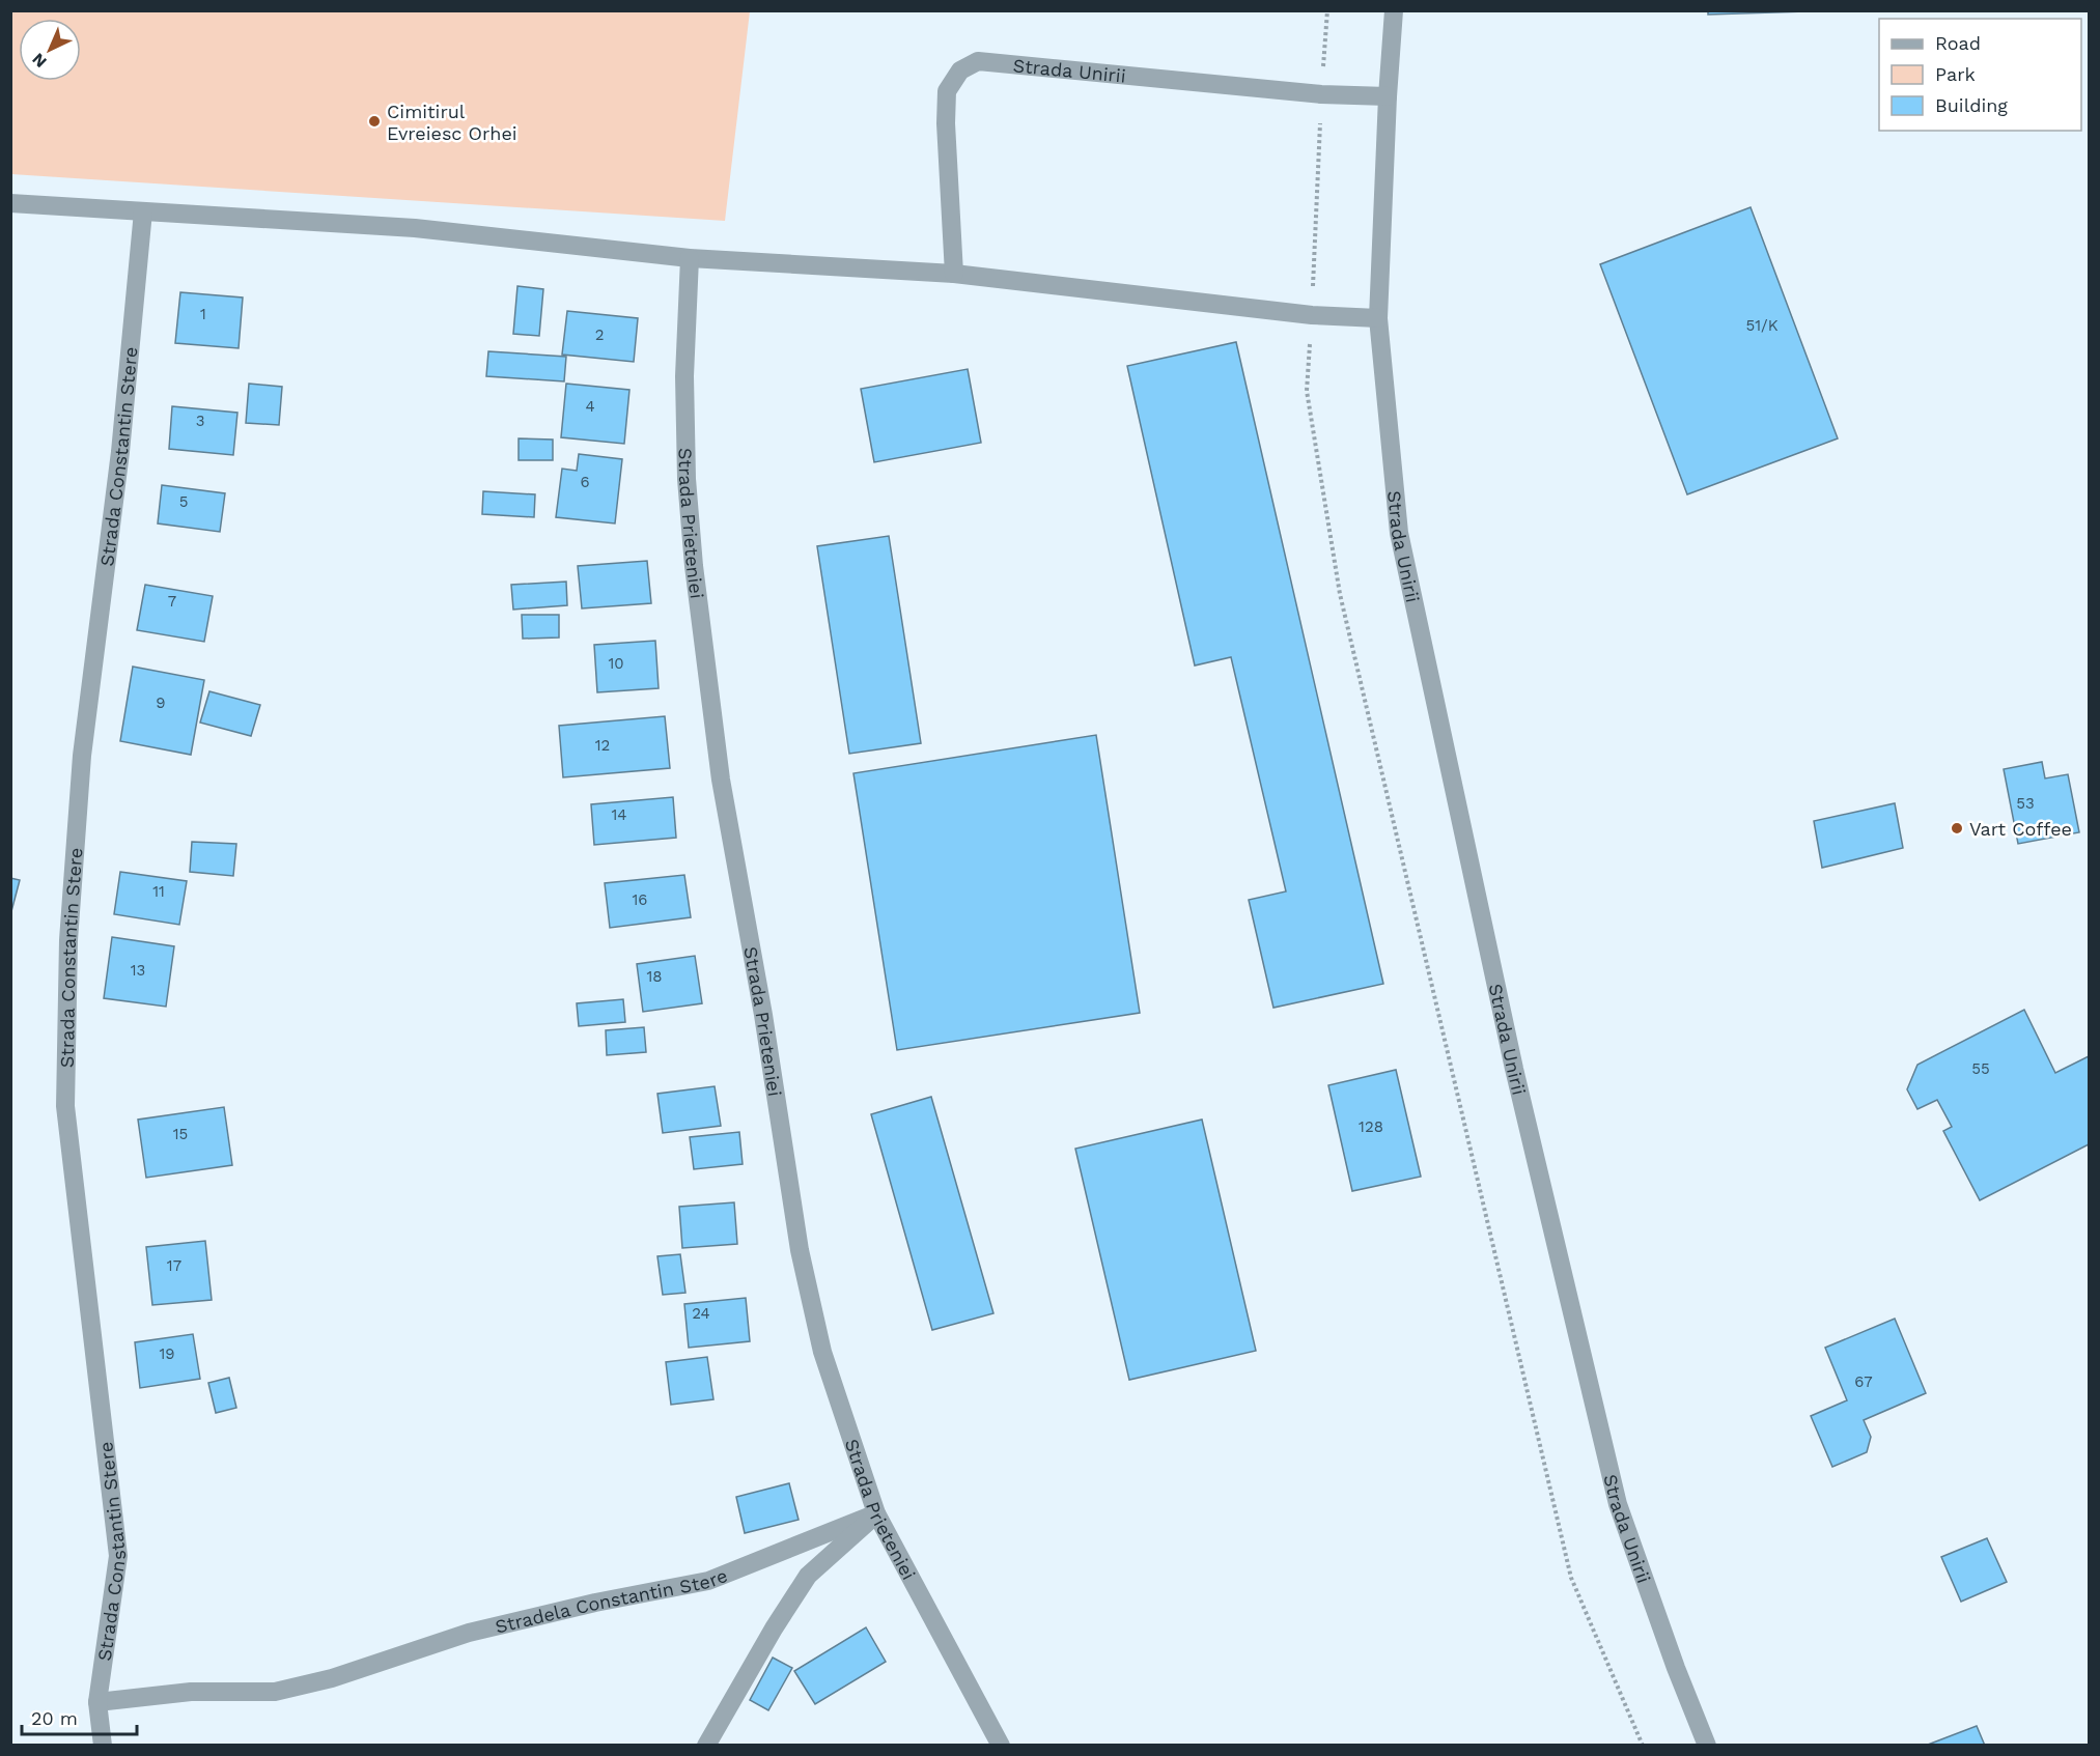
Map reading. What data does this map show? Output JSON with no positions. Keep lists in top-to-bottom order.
{
  "streets": {
    "street": [
      "Strada Unirii",
      "Strada Constantin Stere",
      "Strada Prieteniei",
      "Stradela Constantin Stere"
    ]
  },
  "crossings": [
    ["Strada Constantin Stere", "Stradela Constantin Stere"],
    ["Strada Prieteniei", "Stradela Constantin Stere"]
  ],
  "places": ["Cimitirul Evreiesc Orhei", "Vart Coffee"],
  "house_numbers": [
    "1",
    "51/K",
    "2",
    "4",
    "3",
    "6",
    "5",
    "7",
    "10",
    "9",
    "12",
    "53",
    "14",
    "11",
    "16",
    "13",
    "18",
    "55",
    "128",
    "15",
    "17",
    "24",
    "19",
    "67"
  ],
  "legend": ["Road", "Park", "Building"],
  "scale_bar": "20 m",
  "north": "bottom left"
}
